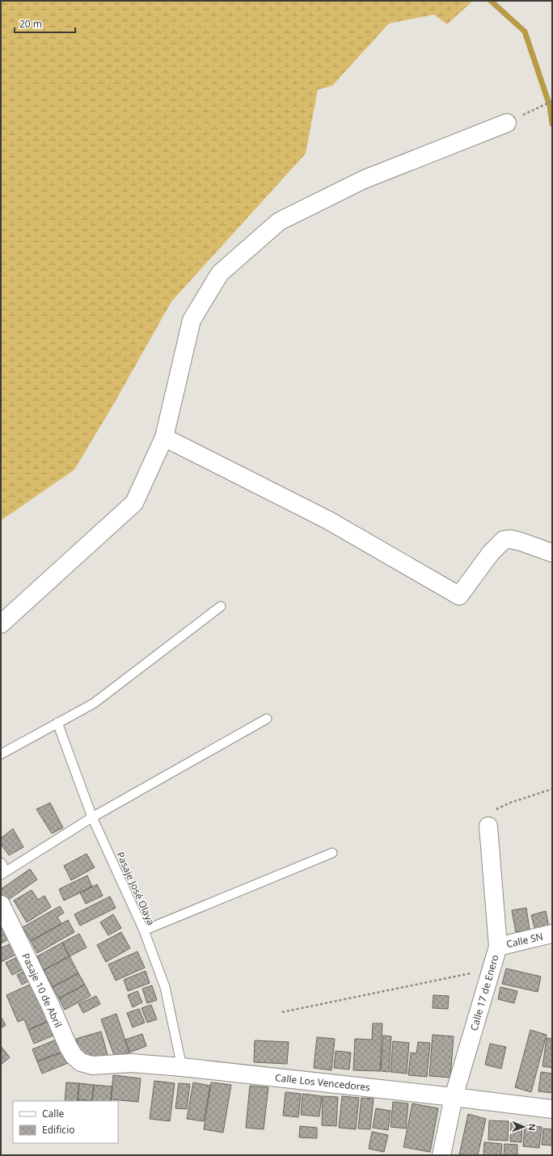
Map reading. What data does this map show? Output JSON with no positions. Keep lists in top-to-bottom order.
{
  "streets": {
    "street": [
      "Calle SN",
      "Pasaje 10 de Abril",
      "Calle 17 de Enero",
      "Calle Los Vencedores"
    ],
    "lane": ["Pasaje José Olaya"]
  },
  "crossings": [
    ["Pasaje José Olaya", "Calle Los Vencedores"],
    ["Calle SN", "Calle 17 de Enero"],
    ["Pasaje 10 de Abril", "Calle Los Vencedores"],
    ["Calle 17 de Enero", "Calle Los Vencedores"]
  ],
  "legend": ["Calle", "Edificio"],
  "scale_bar": "20 m",
  "north": "right"
}
